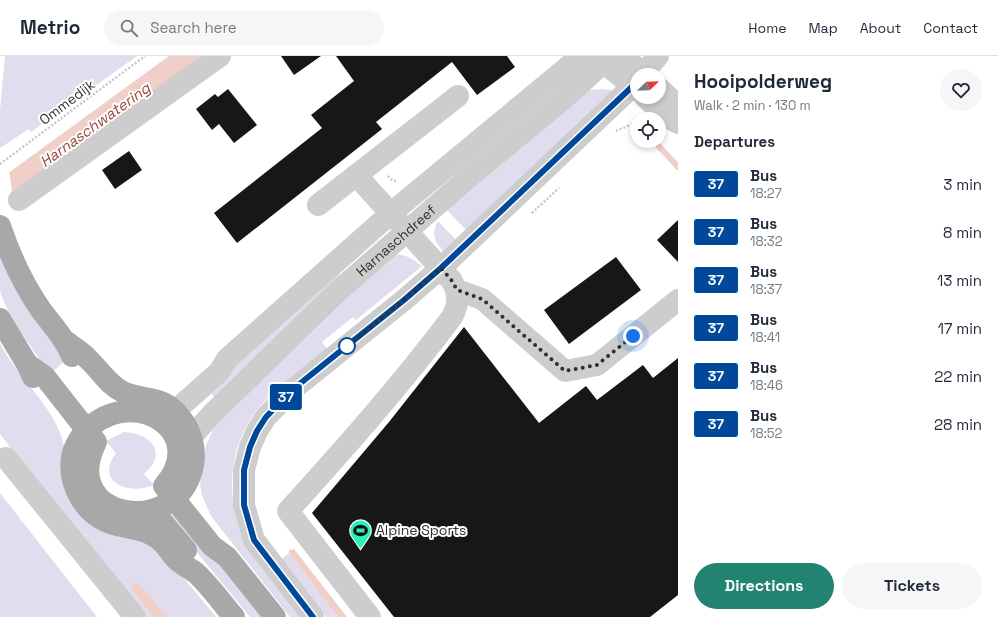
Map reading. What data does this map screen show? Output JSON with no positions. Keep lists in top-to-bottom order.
{
  "streets": {
    "street": ["Harnaschdreef"],
    "path": ["Ommedijk"]
  },
  "water": ["Harnaschwatering"],
  "places": {
    "sports": ["Alpine Sports"]
  },
  "lines": ["bus line 37"],
  "north": "top right",
  "page": {
    "header": "Metrio",
    "search": "Search here",
    "nav": [
      "Home",
      "Map",
      "About",
      "Contact"
    ],
    "on_map": "37",
    "heading": [
      ["Hooipolderweg", "Walk · 2 min · 130 m"],
      "Departures"
    ],
    "list": [
      {
        "mark": "37",
        "name": "Bus",
        "note": "18:27",
        "value": "3 min"
      },
      {
        "mark": "37",
        "name": "Bus",
        "note": "18:32",
        "value": "8 min"
      },
      {
        "mark": "37",
        "name": "Bus",
        "note": "18:37",
        "value": "13 min"
      },
      {
        "mark": "37",
        "name": "Bus",
        "note": "18:41",
        "value": "17 min"
      },
      {
        "mark": "37",
        "name": "Bus",
        "note": "18:46",
        "value": "22 min"
      },
      {
        "mark": "37",
        "name": "Bus",
        "note": "18:52",
        "value": "28 min"
      }
    ],
    "buttons": ["Directions", "Tickets"]
  }
}
